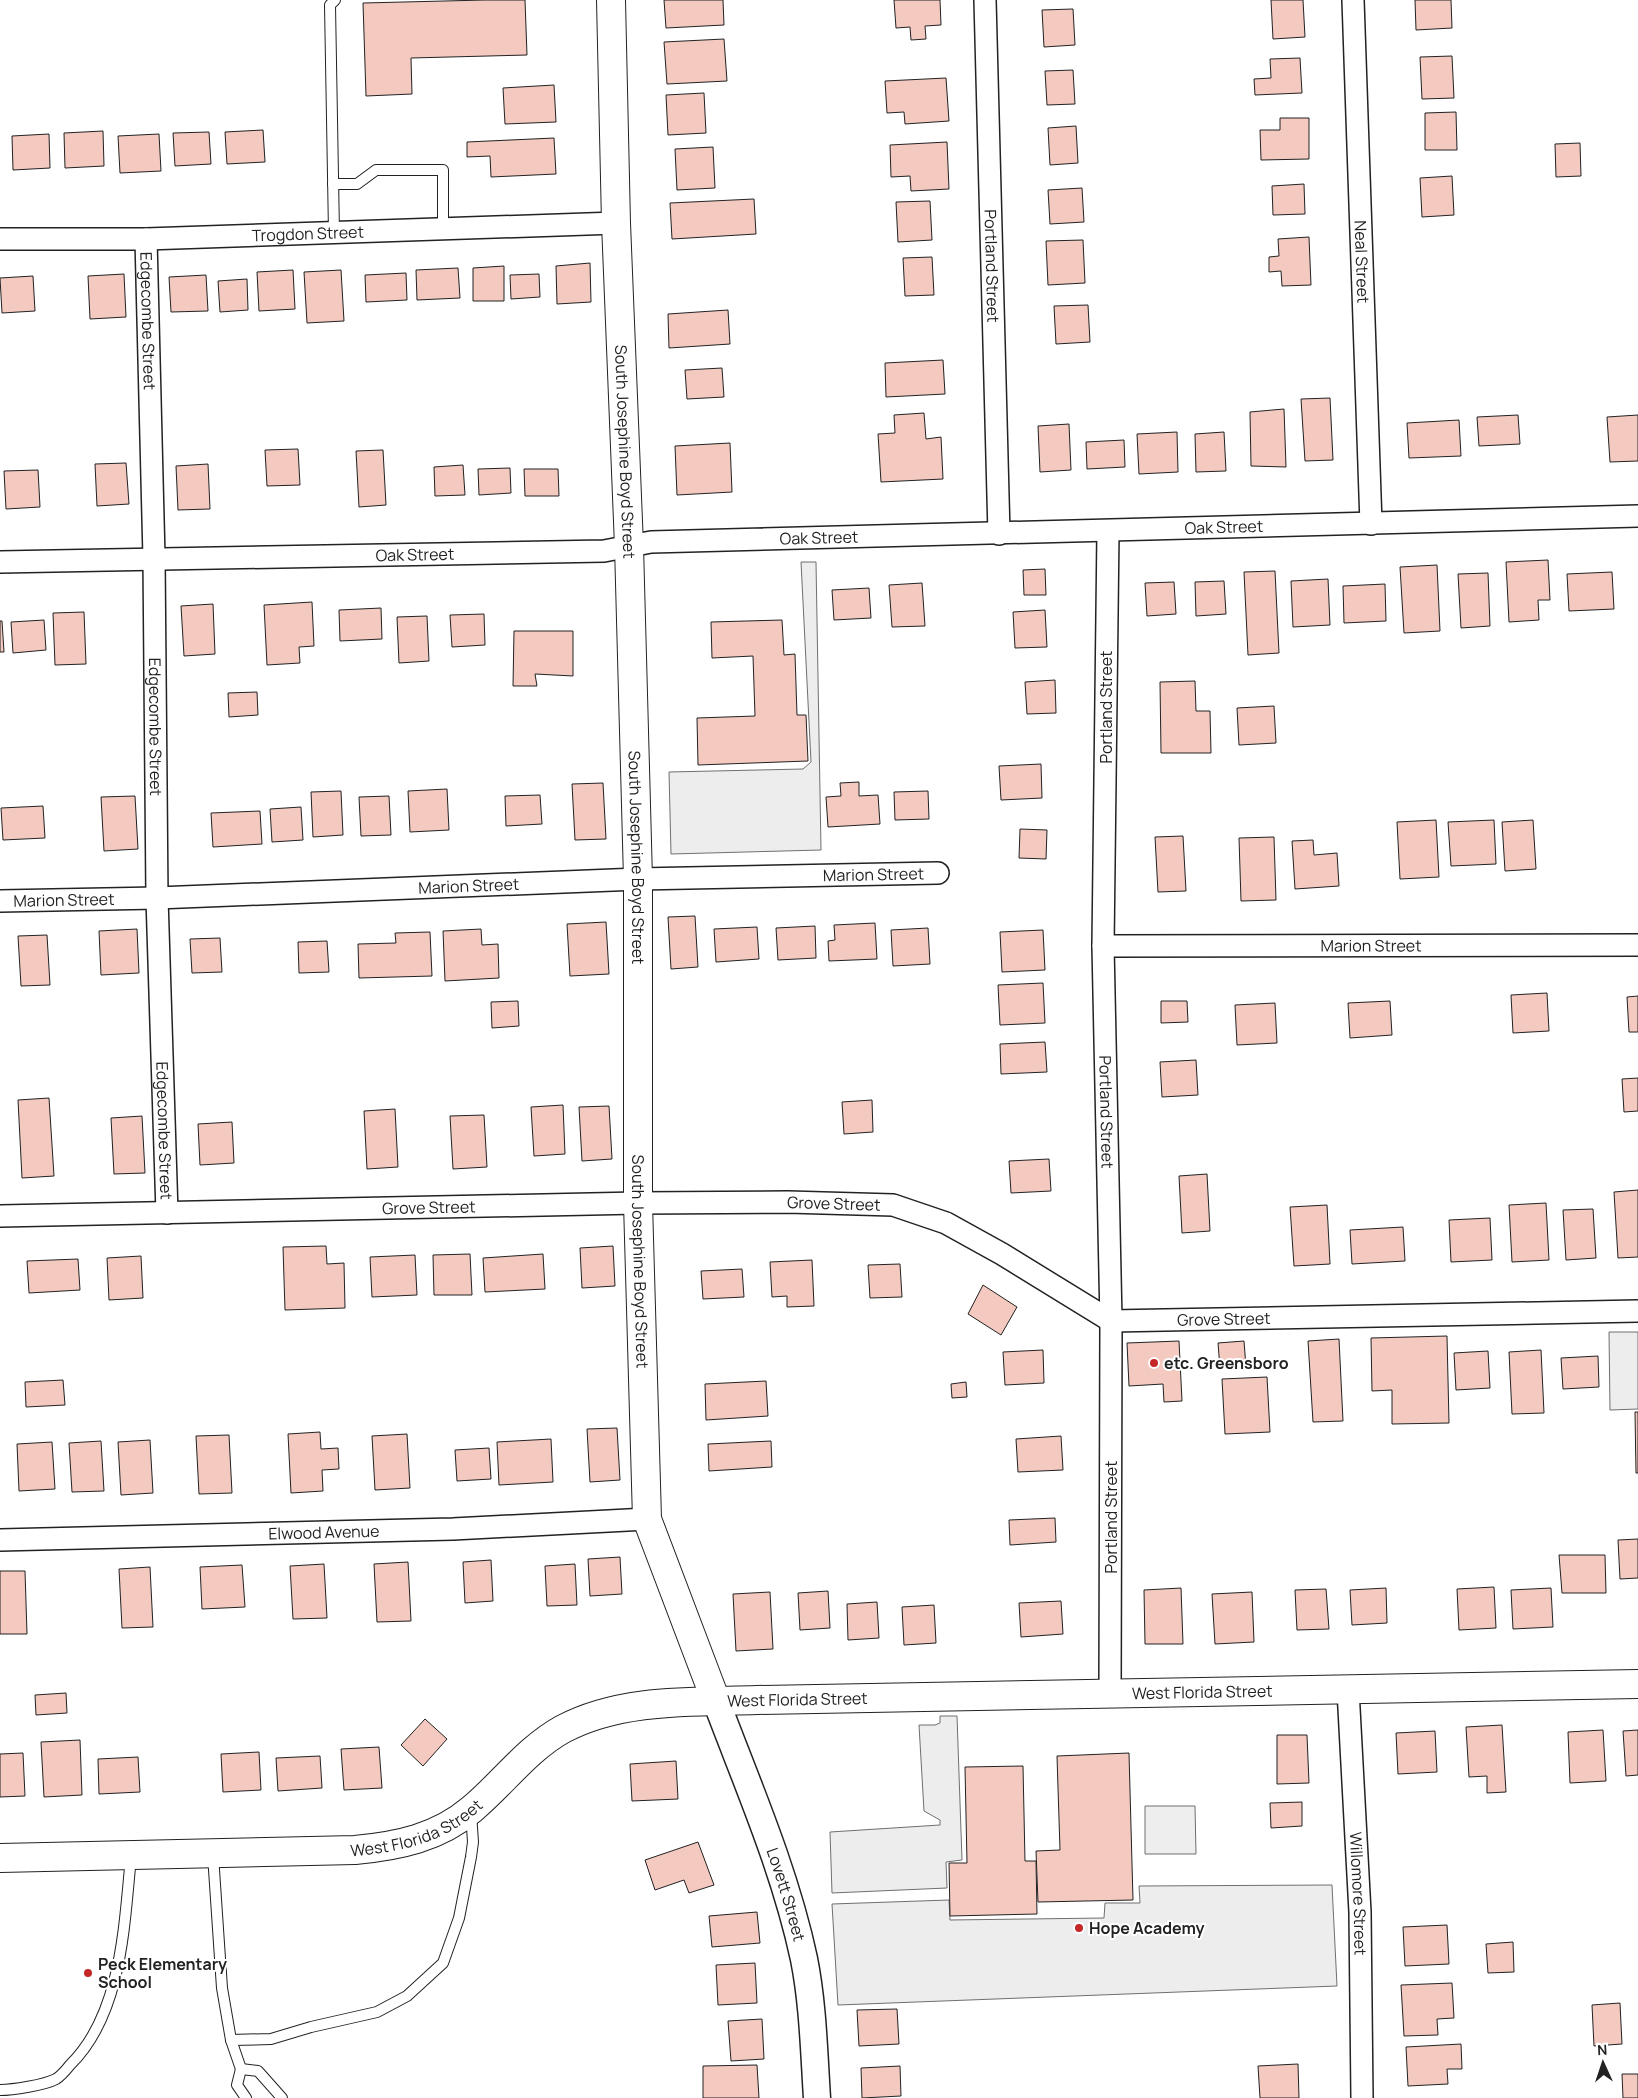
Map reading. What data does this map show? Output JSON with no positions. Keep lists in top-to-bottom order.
{
  "streets": {
    "main road": ["South Josephine Boyd Street", "West Florida Street"],
    "street": [
      "Trogdon Street",
      "Neal Street",
      "Portland Street",
      "Edgecombe Street",
      "Oak Street",
      "Marion Street",
      "Grove Street",
      "Elwood Avenue",
      "Willomore Street",
      "Lovett Street"
    ]
  },
  "crossings": [
    ["Trogdon Street", "Edgecombe Street"],
    ["Trogdon Street", "South Josephine Boyd Street"],
    ["Neal Street", "Oak Street"],
    ["Portland Street", "Oak Street"],
    ["Portland Street", "Marion Street"],
    ["Portland Street", "Grove Street"],
    ["Portland Street", "West Florida Street"],
    ["Edgecombe Street", "Oak Street"],
    ["Edgecombe Street", "Marion Street"],
    ["Edgecombe Street", "Grove Street"],
    ["South Josephine Boyd Street", "Oak Street"],
    ["South Josephine Boyd Street", "Marion Street"],
    ["South Josephine Boyd Street", "Grove Street"],
    ["South Josephine Boyd Street", "Elwood Avenue"],
    ["South Josephine Boyd Street", "West Florida Street"],
    ["South Josephine Boyd Street", "Lovett Street"],
    ["West Florida Street", "Willomore Street"],
    ["West Florida Street", "Lovett Street"]
  ],
  "places": ["etc. Greensboro", "Hope Academy", "Peck Elementary School"],
  "north": "top"
}
